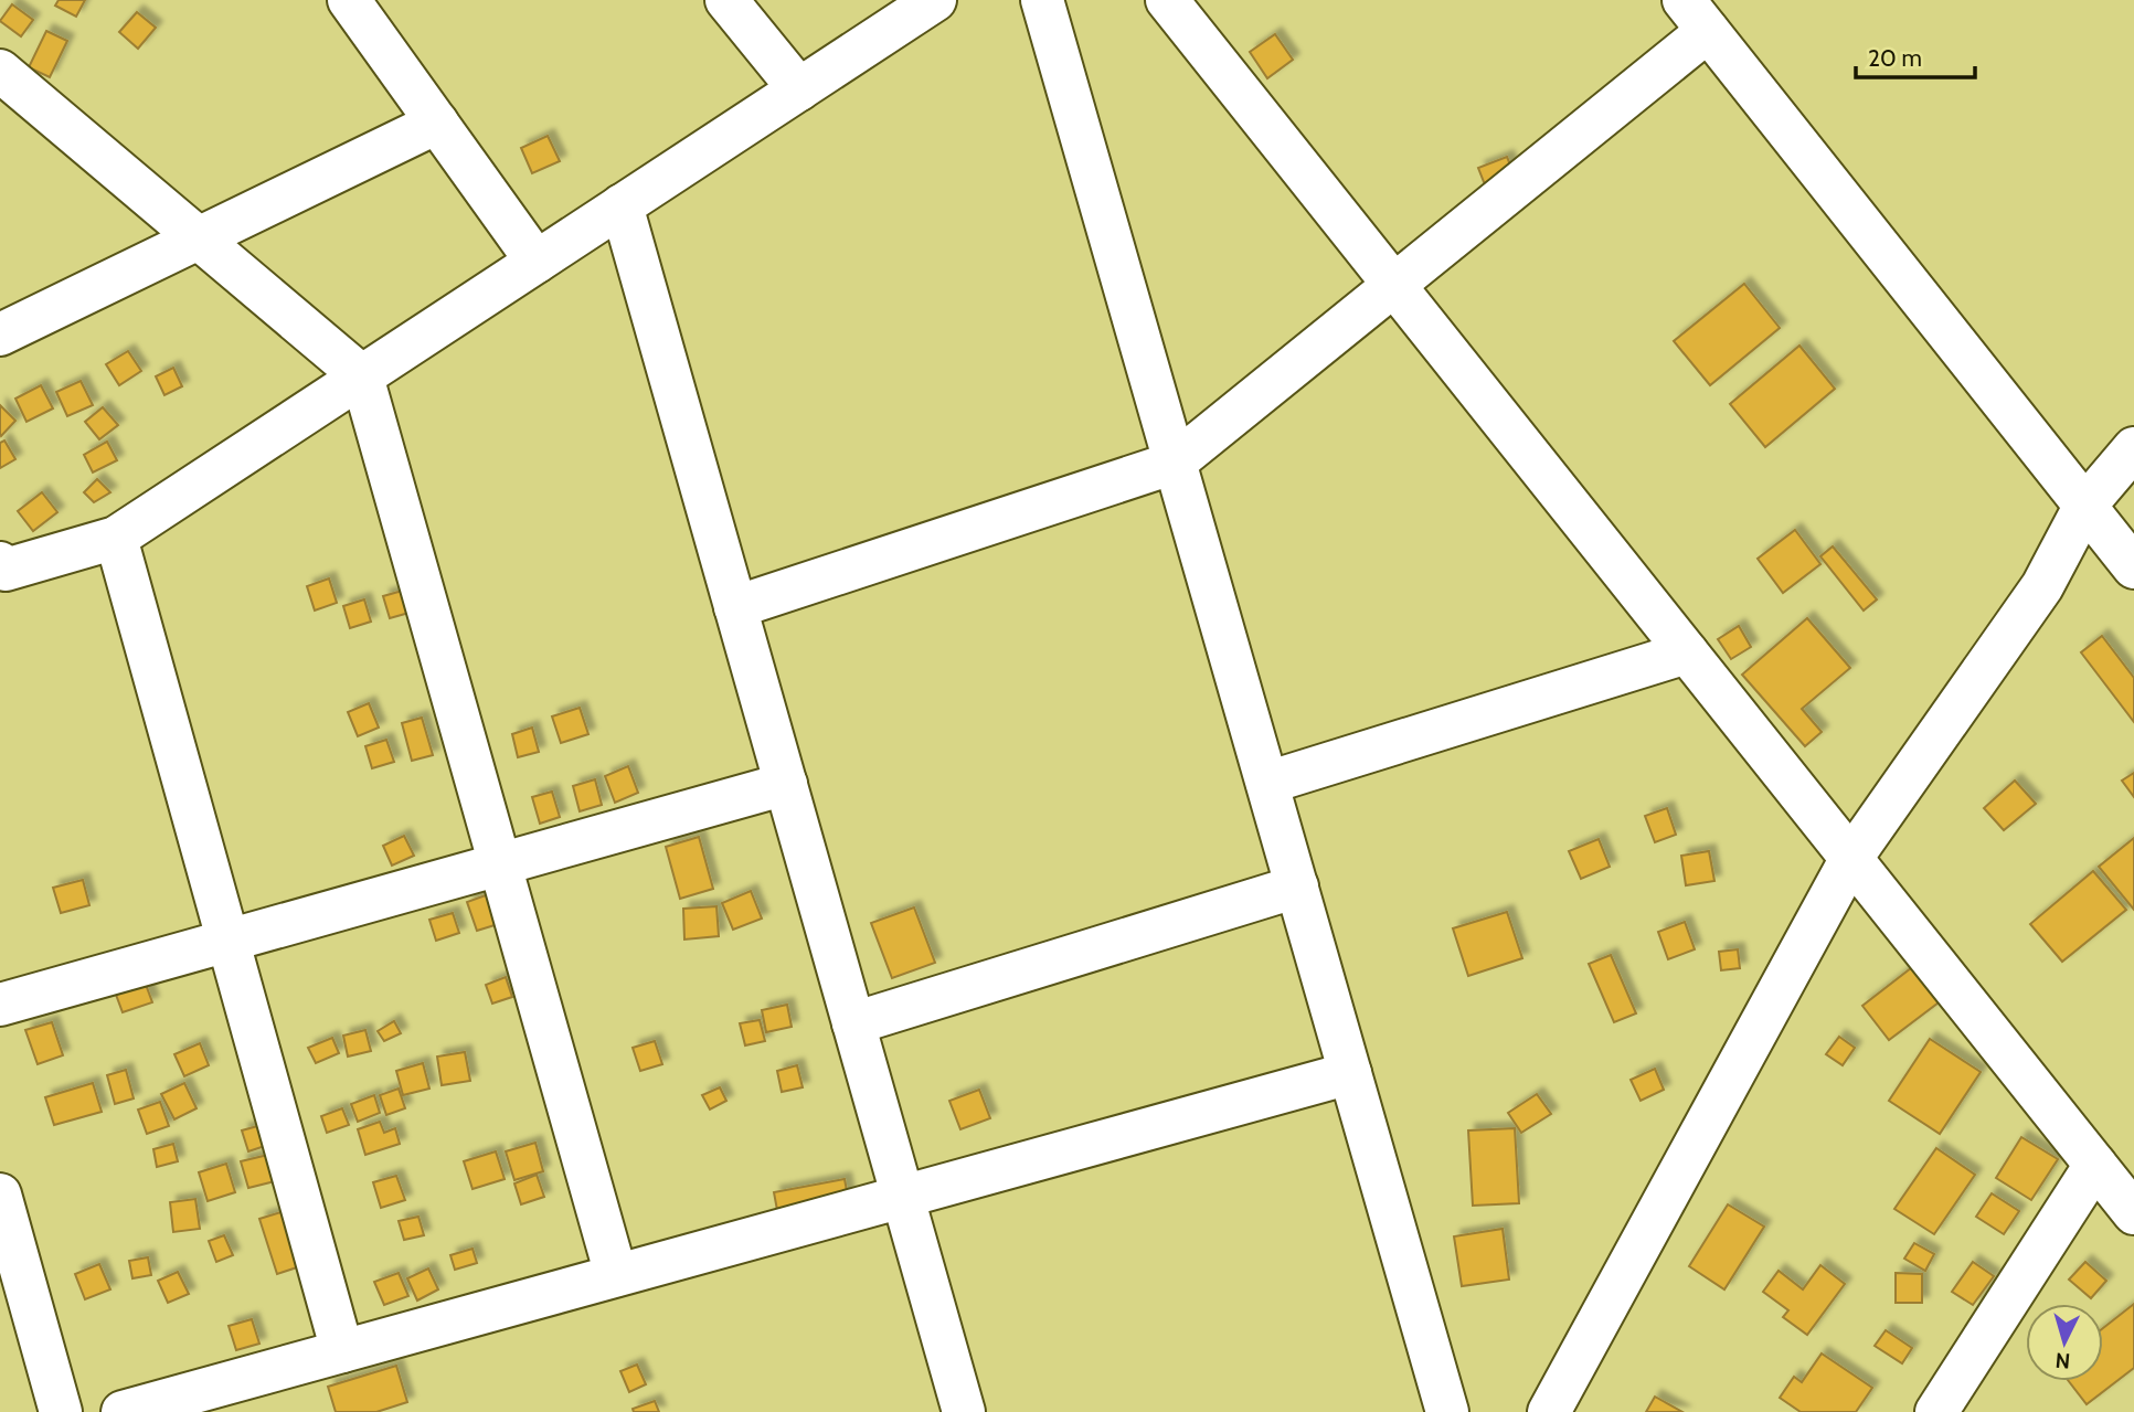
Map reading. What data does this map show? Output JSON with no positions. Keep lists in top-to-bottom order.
{
  "scale_bar": "20 m",
  "north": "bottom"
}
